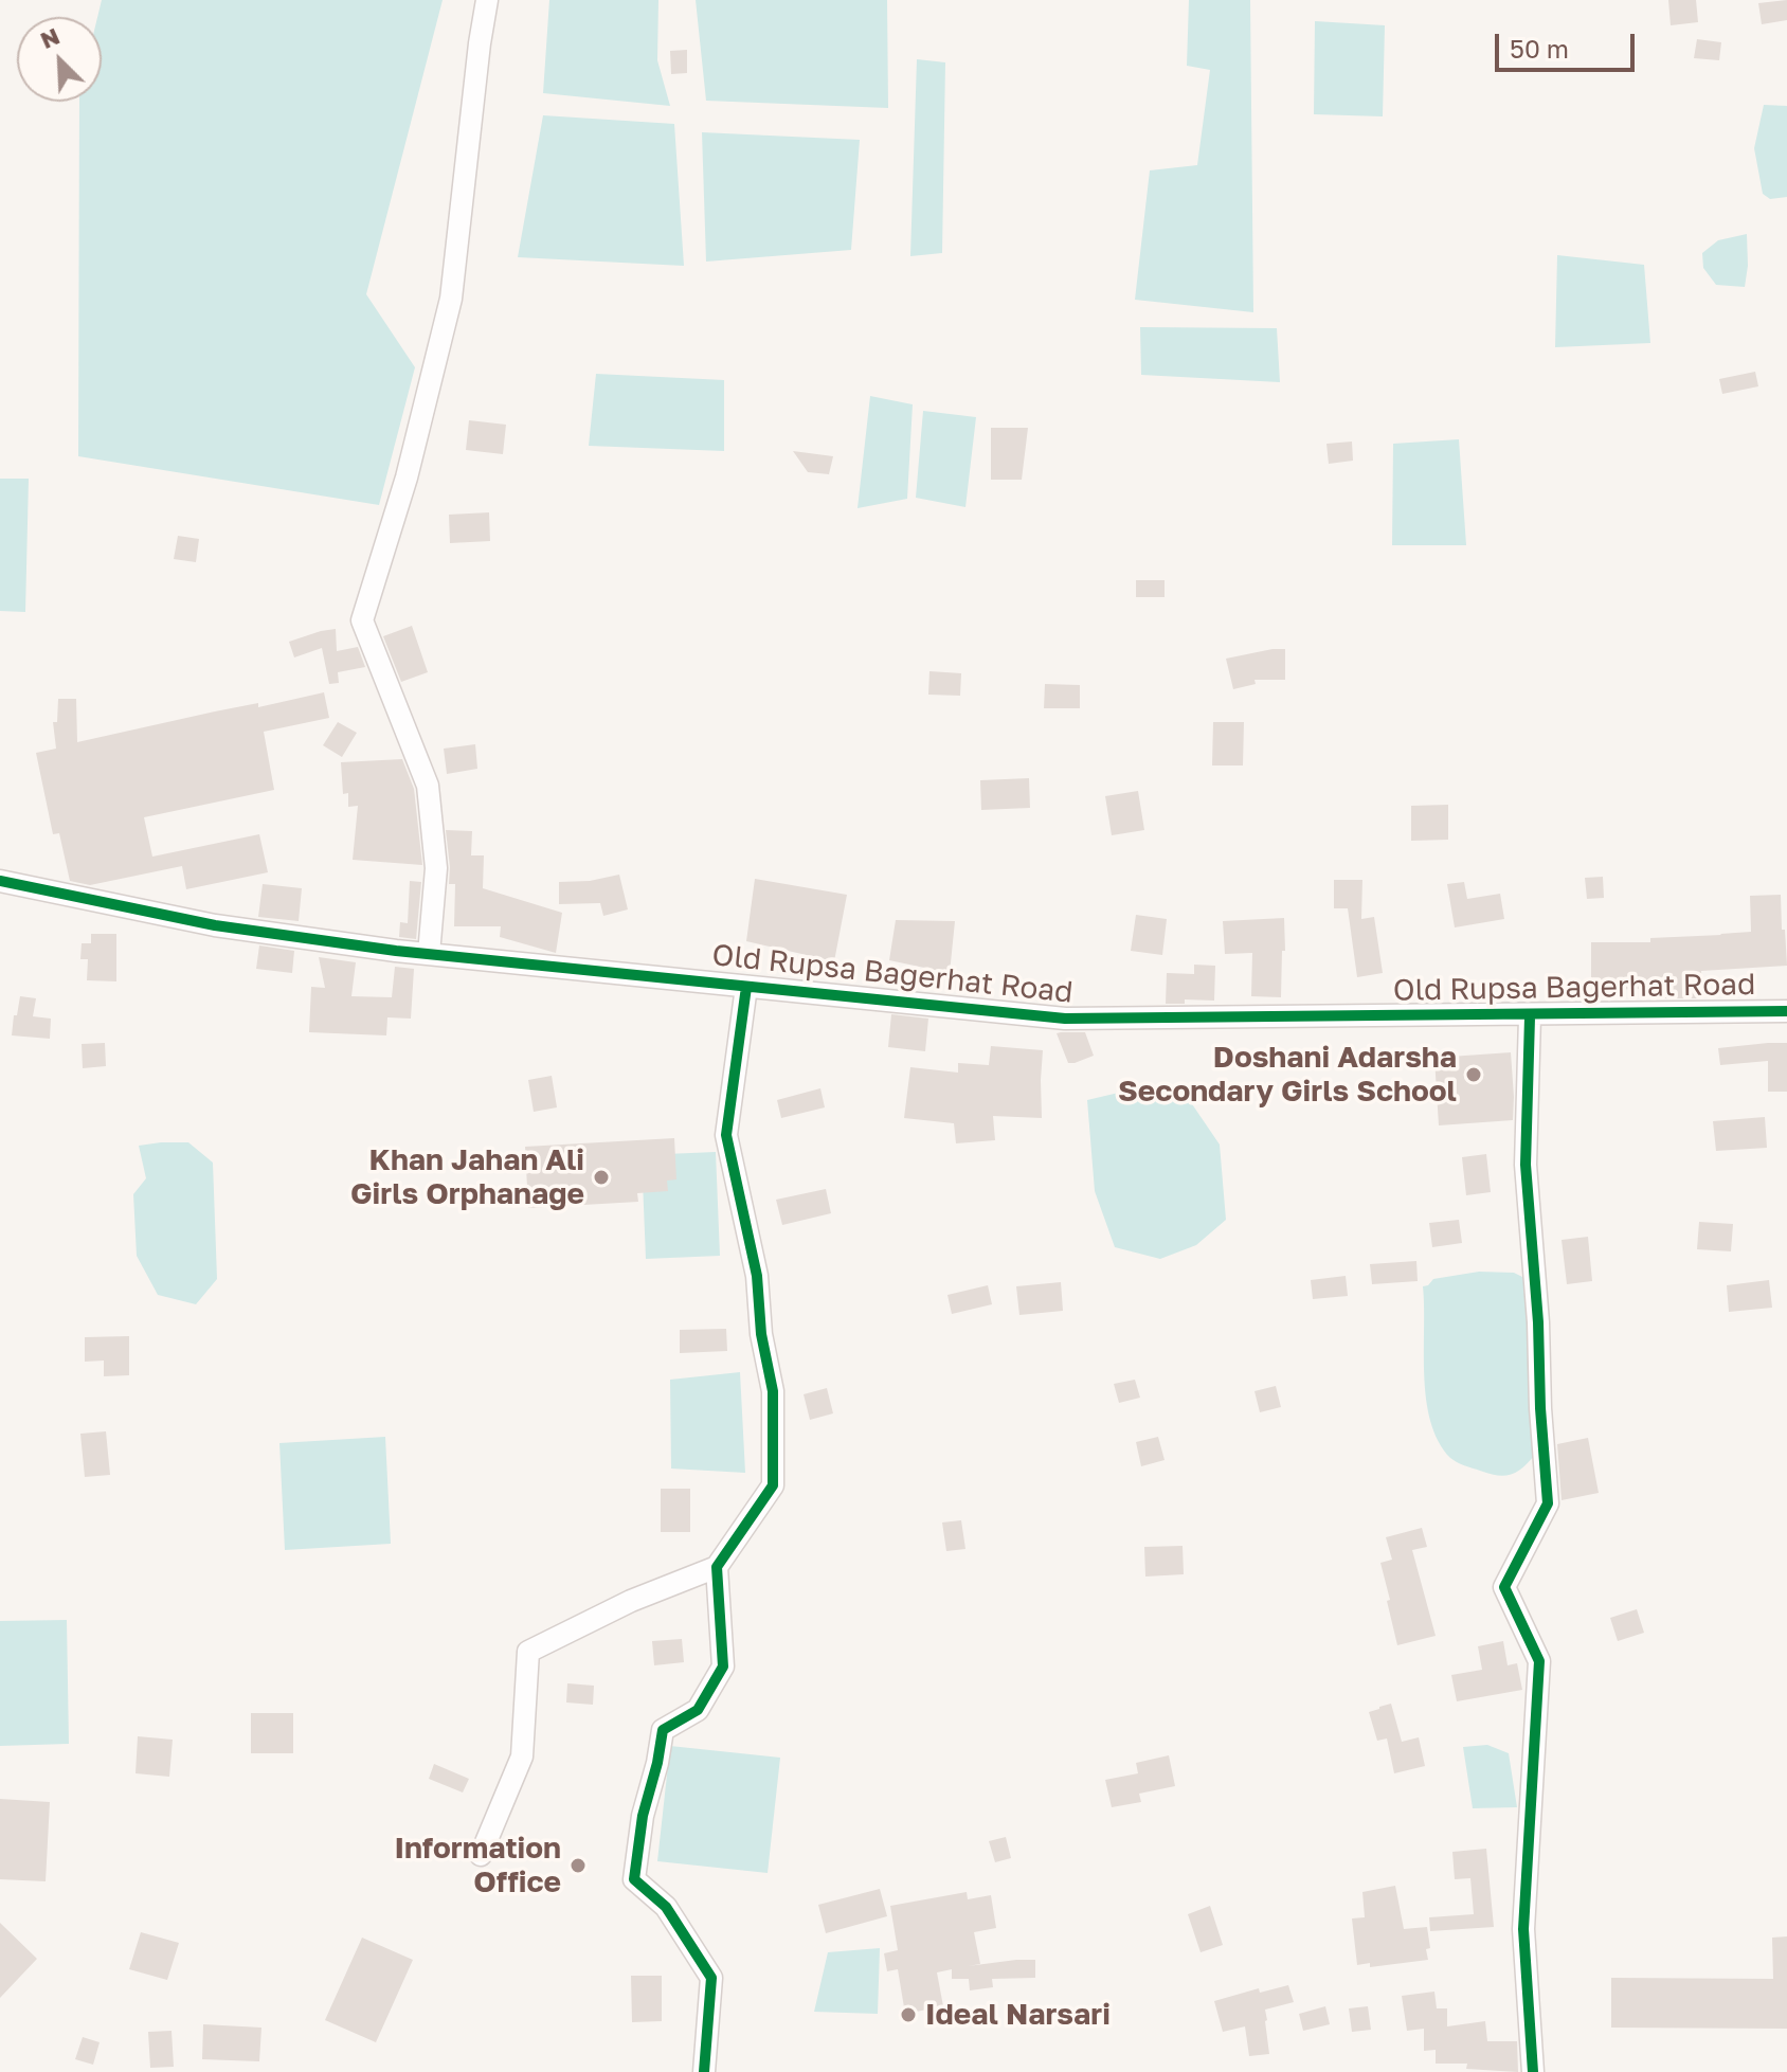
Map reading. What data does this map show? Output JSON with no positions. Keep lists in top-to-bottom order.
{
  "streets": {
    "street": ["Old Rupsa Bagerhat Road"]
  },
  "places": [
    "Doshani Adarsha Secondary Girls School",
    "Khan Jahan Ali Girls Orphanage",
    "Information Office",
    "Ideal Narsari"
  ],
  "scale_bar": "50 m",
  "north": "top left"
}
